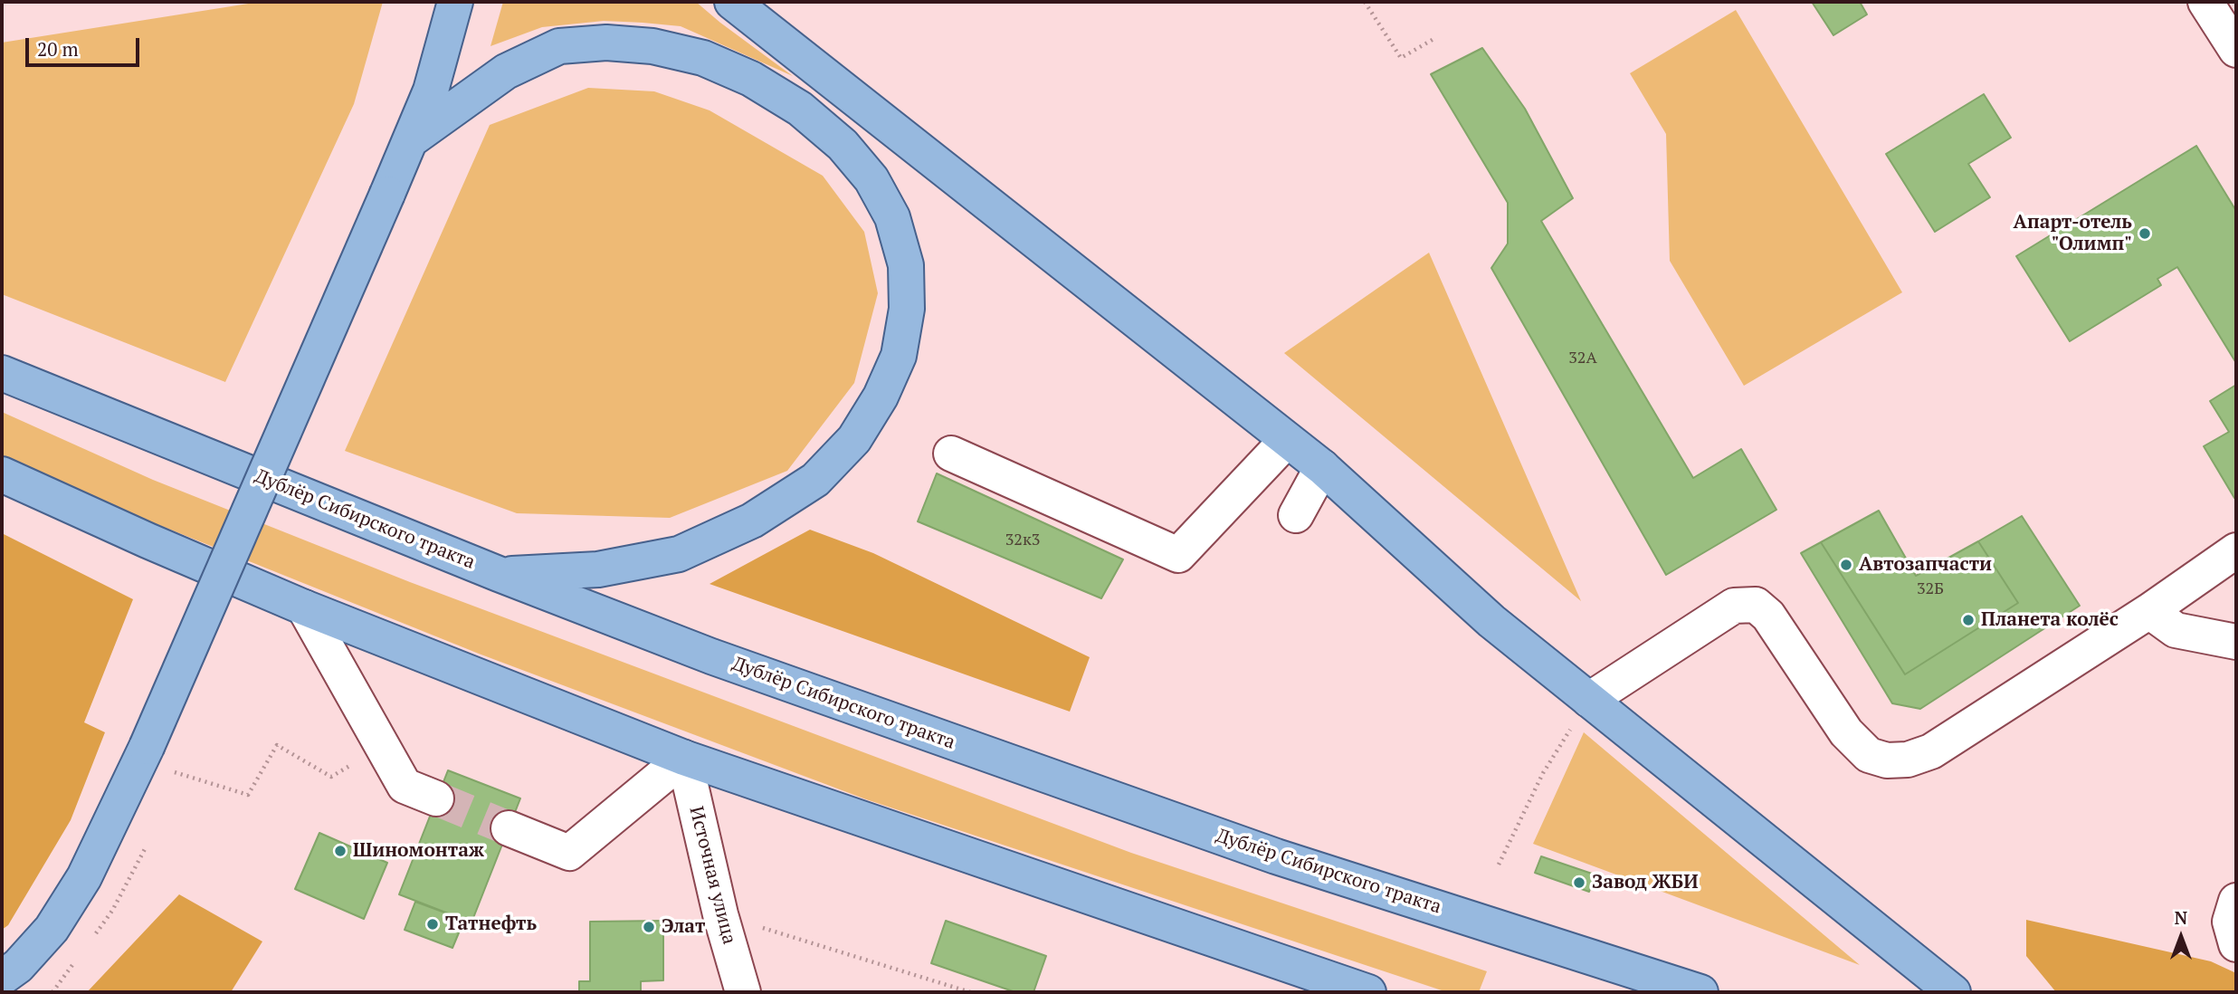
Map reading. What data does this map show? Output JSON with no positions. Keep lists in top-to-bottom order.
{
  "streets": {
    "main road": ["Дублёр Сибирского тракта"],
    "street": ["Источная улица"]
  },
  "places": [
    "Апарт-отель \"Олимп\"",
    "Автозапчасти",
    "Планета колёс",
    "Шиномонтаж",
    "Завод ЖБИ",
    "Татнефть",
    "Элат"
  ],
  "house_numbers": ["32А", "32к3", "32Б"],
  "scale_bar": "20 m",
  "north": "top"
}
